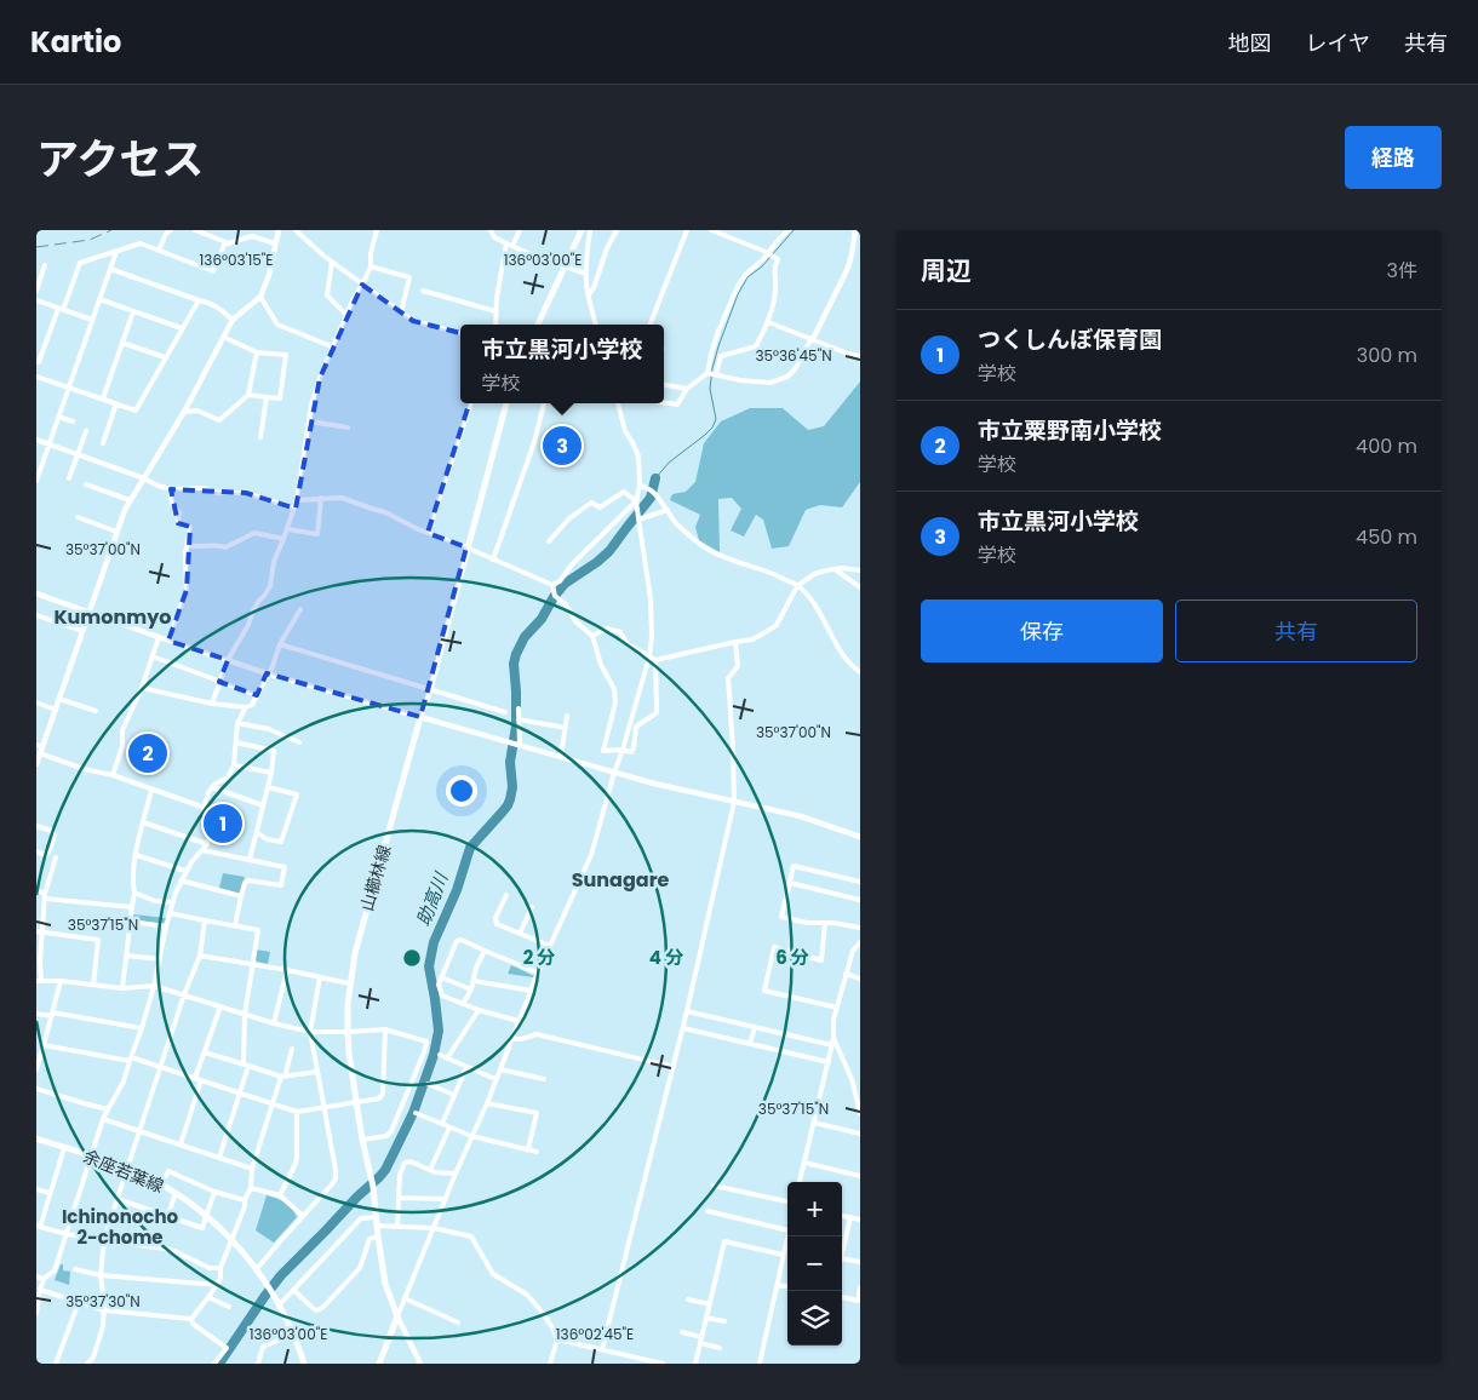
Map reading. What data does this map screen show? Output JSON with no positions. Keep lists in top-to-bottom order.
{
  "streets": {
    "main road": ["山櫛林線", "余座若葉線"]
  },
  "districts": ["Kumonmyo", "Sunagare", "Ichinonocho 2-chome"],
  "water": ["助高川"],
  "page": {
    "header": "Kartio",
    "nav": ["地図", "レイヤ", "共有"],
    "title": "アクセス",
    "buttons": [
      "経路",
      ["保存", "共有"]
    ],
    "heading": ["周辺", "3件"],
    "list": [
      {
        "mark": "1",
        "name": "つくしんぼ保育園",
        "note": "学校",
        "value": "300 m"
      },
      {
        "mark": "2",
        "name": "市立粟野南小学校",
        "note": "学校",
        "value": "400 m"
      },
      {
        "mark": "3",
        "name": "市立黒河小学校",
        "note": "学校",
        "value": "450 m"
      }
    ],
    "popup": ["市立黒河小学校", "学校"],
    "pins": ["3", "2", "1"],
    "map_buttons": ["+", "−"]
  },
  "coordinates": [
    "136°03'15\"E",
    "136°03'00\"E",
    "35°36'45\"N",
    "35°37'00\"N",
    "35°37'15\"N",
    "35°37'30\"N",
    "136°02'45\"E"
  ],
  "rings": ["2 分", "4 分", "6 分"]
}
